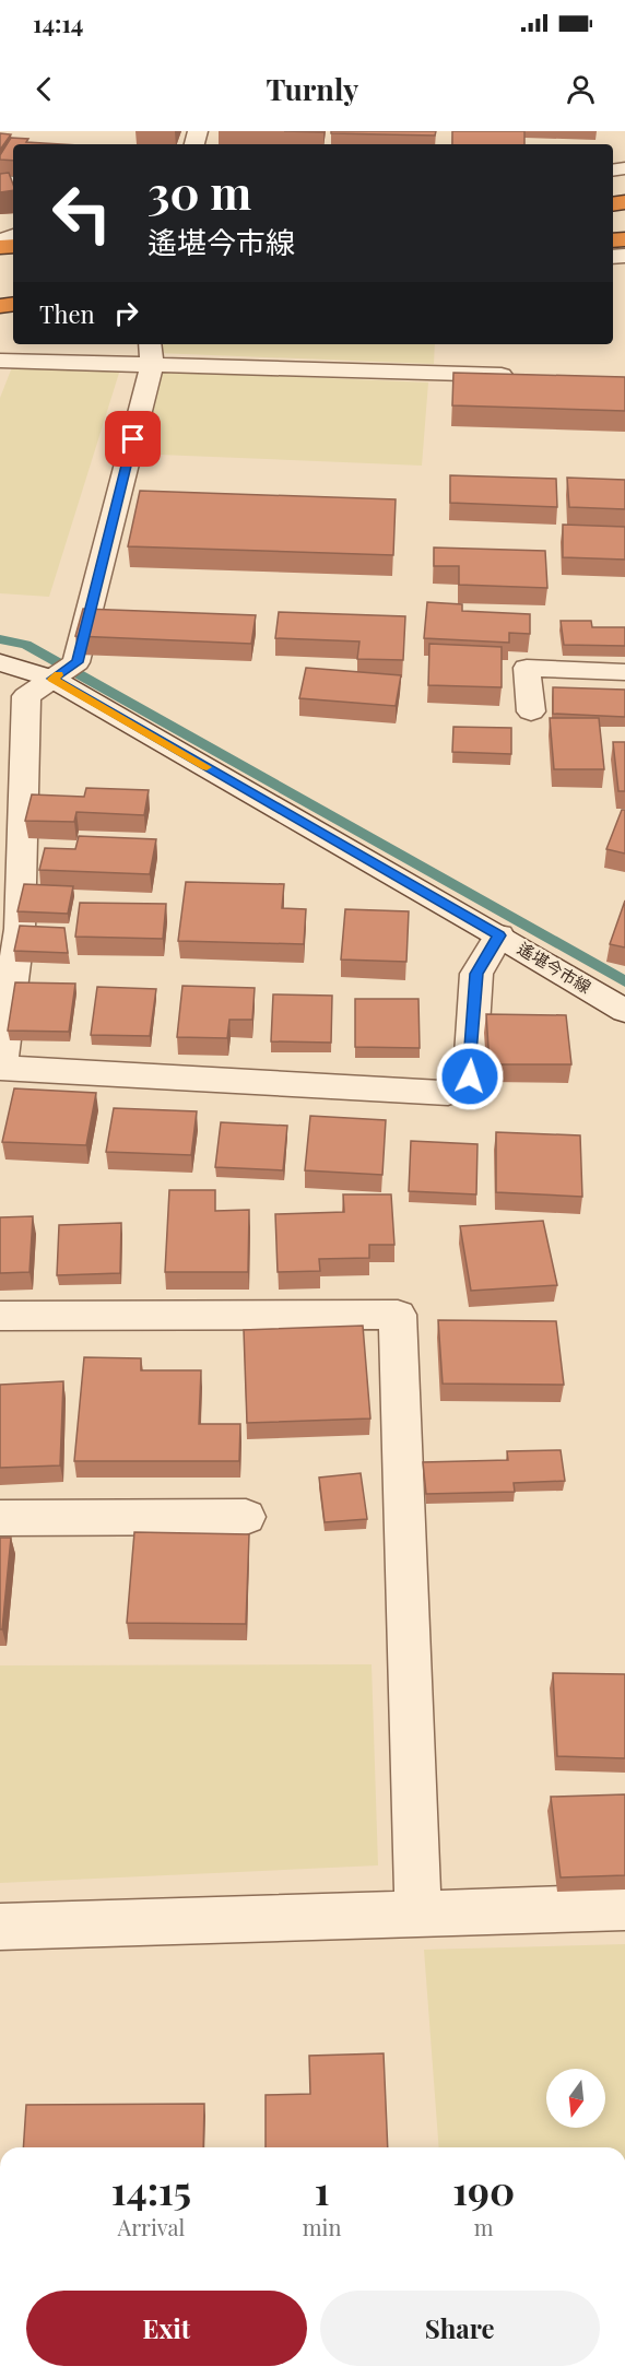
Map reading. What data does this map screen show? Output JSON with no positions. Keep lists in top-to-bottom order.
{
  "streets": {
    "street": ["遙堪今市線"]
  },
  "north": "bottom",
  "page": {
    "status": "14:14",
    "header": "Turnly",
    "turn": ["30 m", "遙堪今市線"],
    "then": "Then",
    "eta": [
      "14:15",
      "Arrival",
      "1",
      "min",
      "190",
      "m"
    ],
    "buttons": ["Exit", "Share"]
  }
}
